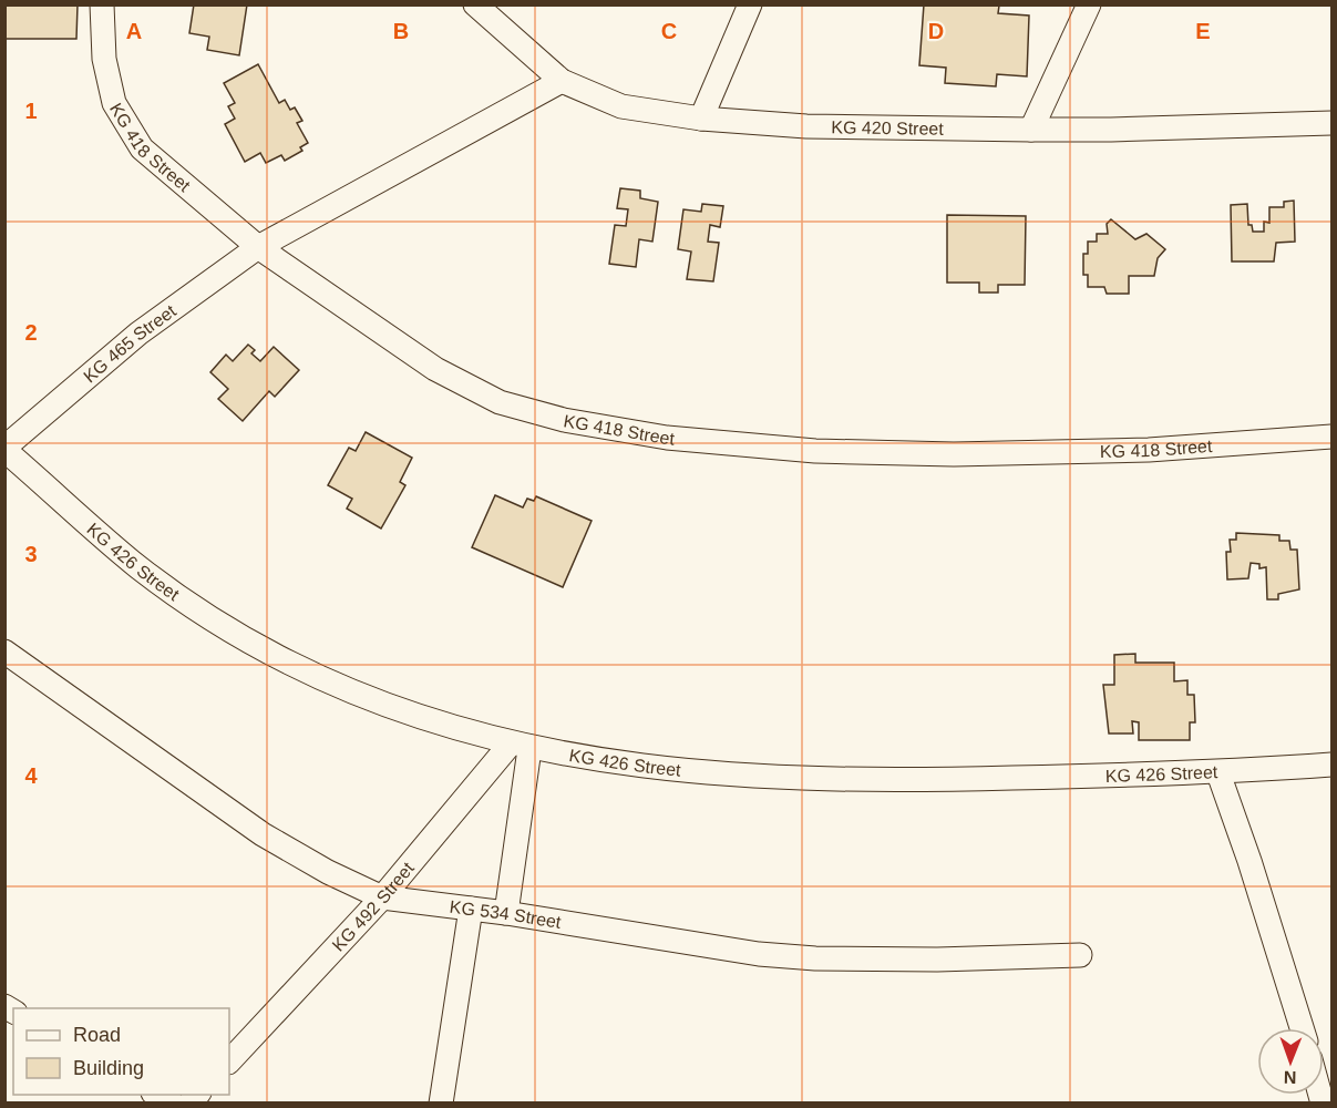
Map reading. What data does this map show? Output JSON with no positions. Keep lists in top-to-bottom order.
{
  "streets": {
    "street": [
      "KG 420 Street",
      "KG 418 Street",
      "KG 465 Street",
      "KG 426 Street",
      "KG 492 Street",
      "KG 534 Street"
    ]
  },
  "crossings": [
    ["KG 420 Street", "KG 465 Street"],
    ["KG 418 Street", "KG 465 Street"],
    ["KG 465 Street", "KG 426 Street"],
    ["KG 426 Street", "KG 492 Street"],
    ["KG 492 Street", "KG 534 Street"]
  ],
  "legend": ["Road", "Building"],
  "north": "bottom",
  "grid": {
    "columns": [
      "A",
      "B",
      "C",
      "D",
      "E"
    ],
    "rows": [
      "1",
      "2",
      "3",
      "4"
    ]
  }
}
